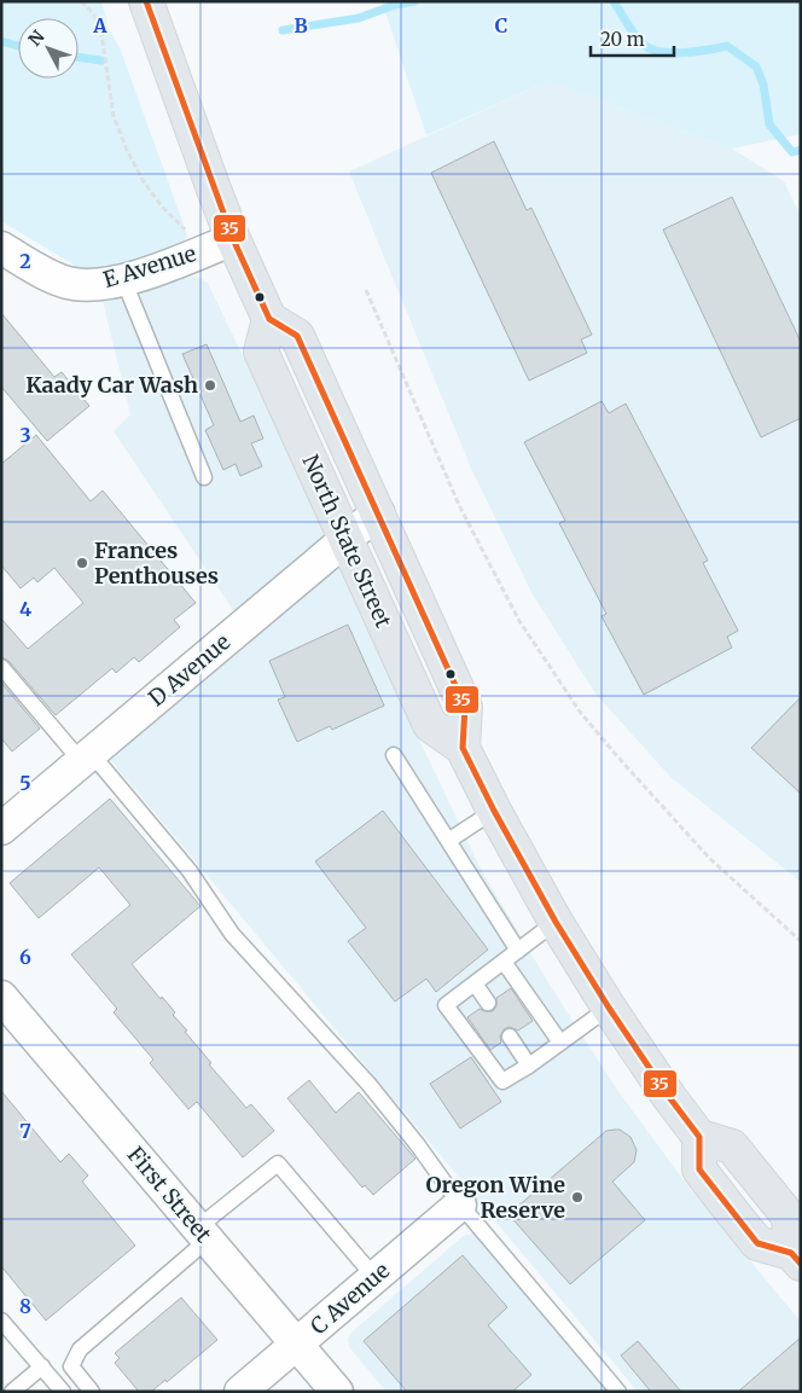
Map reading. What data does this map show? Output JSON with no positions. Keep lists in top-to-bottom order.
{
  "streets": {
    "main road": ["North State Street"],
    "street": [
      "E Avenue",
      "D Avenue",
      "First Street",
      "C Avenue"
    ]
  },
  "crossings": [
    ["North State Street", "D Avenue"],
    ["First Street", "C Avenue"]
  ],
  "places": ["Kaady Car Wash", "Frances Penthouses", "Oregon Wine Reserve"],
  "lines": ["transit line 35"],
  "scale_bar": "20 m",
  "north": "top left",
  "grid": {
    "columns": ["A", "B", "C"],
    "rows": [
      "2",
      "3",
      "4",
      "5",
      "6",
      "7",
      "8"
    ]
  }
}
